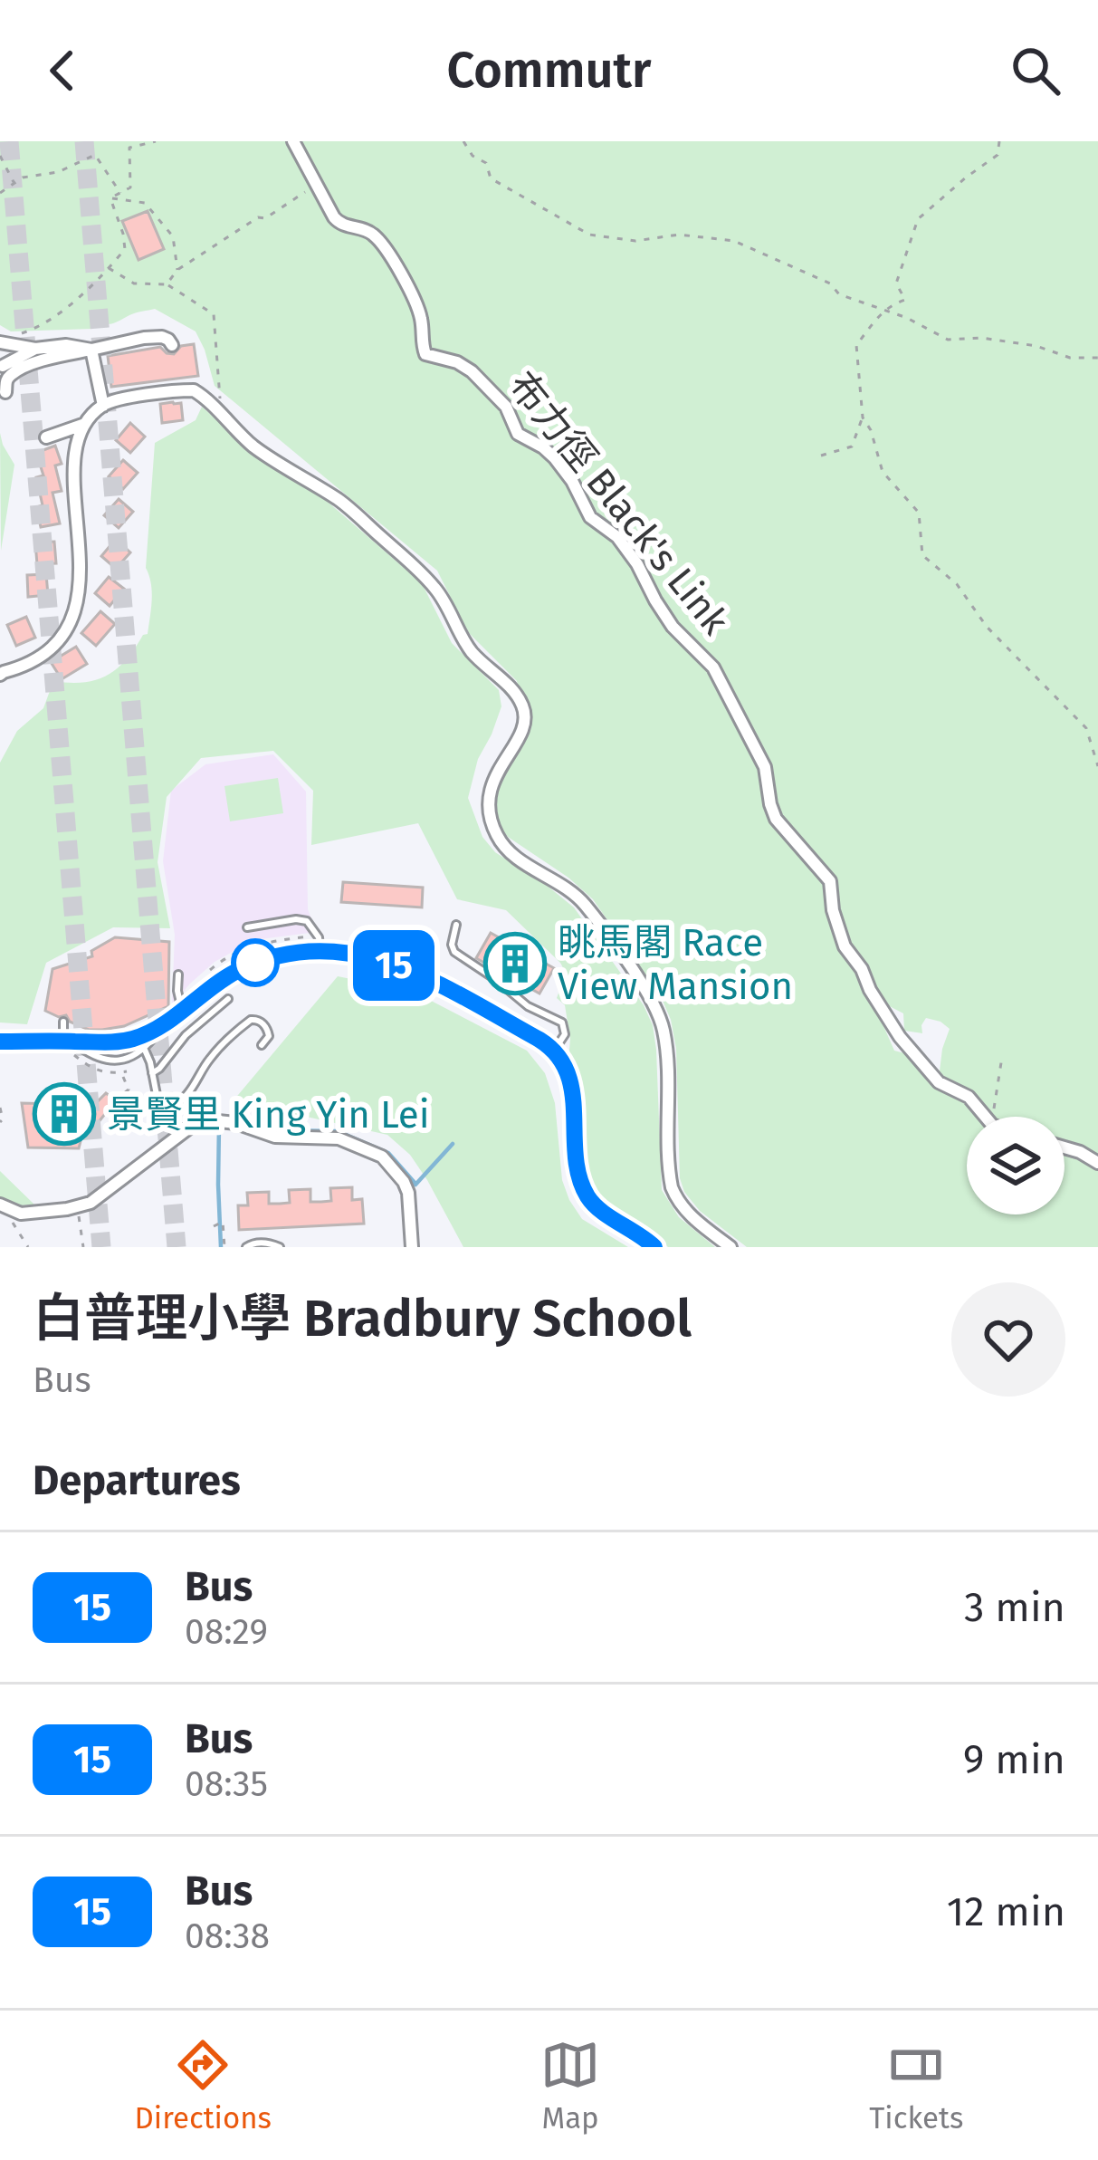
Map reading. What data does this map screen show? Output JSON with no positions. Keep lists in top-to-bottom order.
{
  "streets": {
    "street": ["布力徑 Black's Link"]
  },
  "places": {
    "building": ["眺馬閣 Race View Mansion", "景賢里 King Yin Lei"]
  },
  "lines": ["bus line 15"],
  "page": {
    "header": "Commutr",
    "on_map": "15",
    "heading": [
      ["白普理小學 Bradbury School", "Bus"],
      "Departures"
    ],
    "list": [
      {
        "mark": "15",
        "name": "Bus",
        "note": "08:29",
        "value": "3 min"
      },
      {
        "mark": "15",
        "name": "Bus",
        "note": "08:35",
        "value": "9 min"
      },
      {
        "mark": "15",
        "name": "Bus",
        "note": "08:38",
        "value": "12 min"
      }
    ],
    "tabs": ["Directions", "Map", "Tickets"]
  }
}
